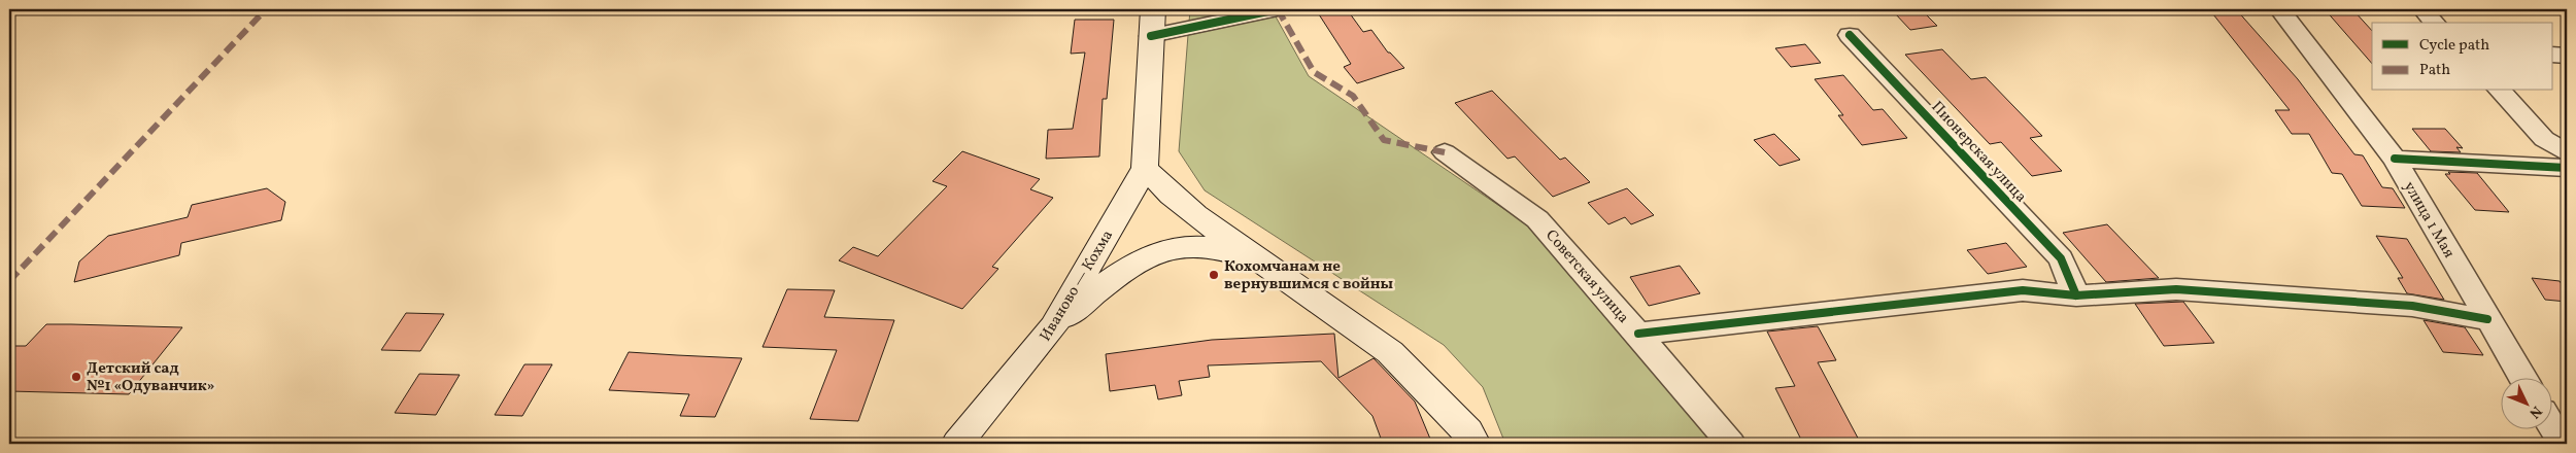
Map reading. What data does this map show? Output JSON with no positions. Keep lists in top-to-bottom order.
{
  "streets": {
    "main road": ["Иваново — Кохма"],
    "street": ["Пионерская улица", "улица 1 Мая", "Советская улица"]
  },
  "places": ["Кохомчанам не вернувшимся с войны", "Детский сад №1 «Одуванчик»"],
  "legend": ["Cycle path", "Path"],
  "north": "bottom right"
}
